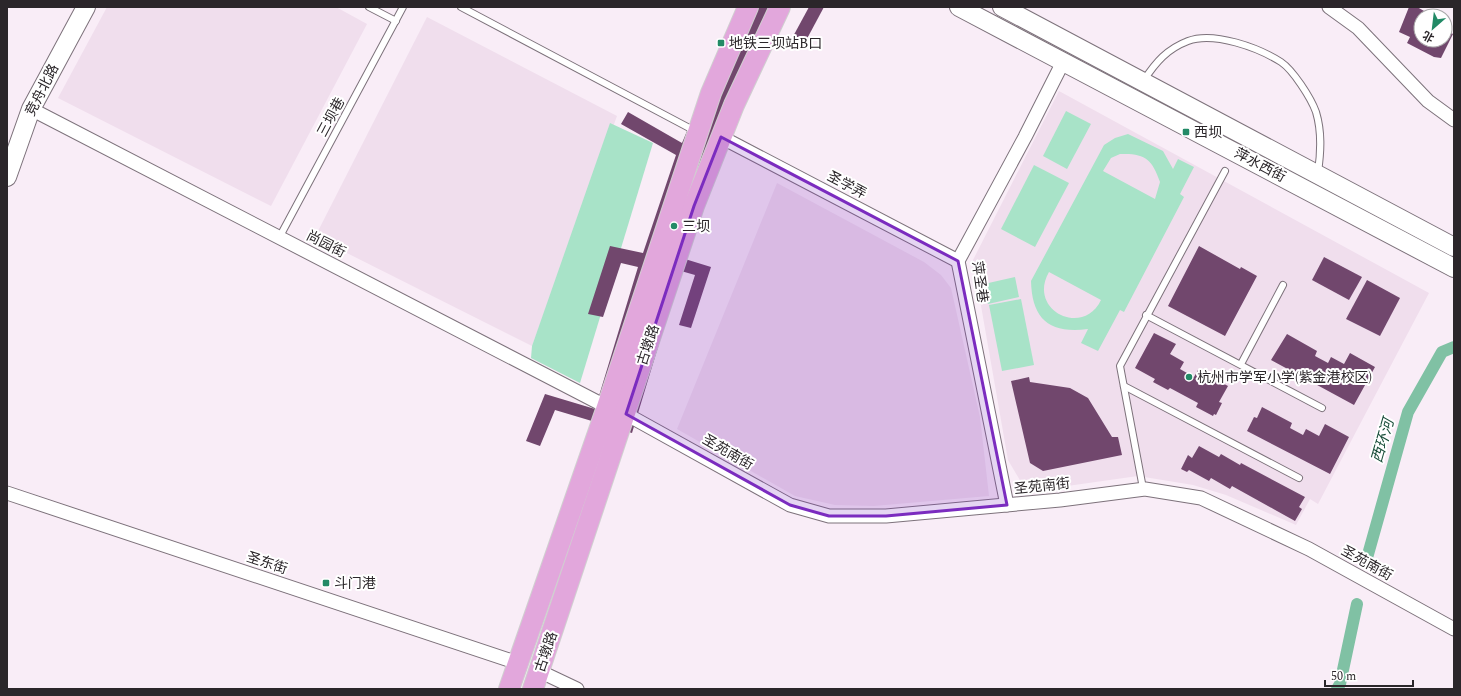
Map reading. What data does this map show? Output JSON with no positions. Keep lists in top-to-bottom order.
{
  "streets": {
    "main road": ["竞舟北路", "萍水西街", "古墩路"],
    "street": [
      "圣学弄",
      "尚园街",
      "萍圣巷",
      "圣苑南街",
      "圣东街"
    ],
    "lane": ["三坝巷"]
  },
  "crossings": [
    ["竞舟北路", "尚园街"],
    ["三坝巷", "尚园街"],
    ["萍水西街", "萍圣巷"],
    ["圣学弄", "萍圣巷"],
    ["圣学弄", "古墩路"],
    ["尚园街", "古墩路"],
    ["萍圣巷", "圣苑南街"],
    ["古墩路", "圣苑南街"],
    ["古墩路", "圣东街"]
  ],
  "water": ["西环河"],
  "places": {
    "transit": ["地铁三坝站B口", "西坝", "斗门港"],
    "other": ["三坝", "杭州市学军小学(紫金港校区)"]
  },
  "scale_bar": "50 m",
  "north": "bottom left"
}
